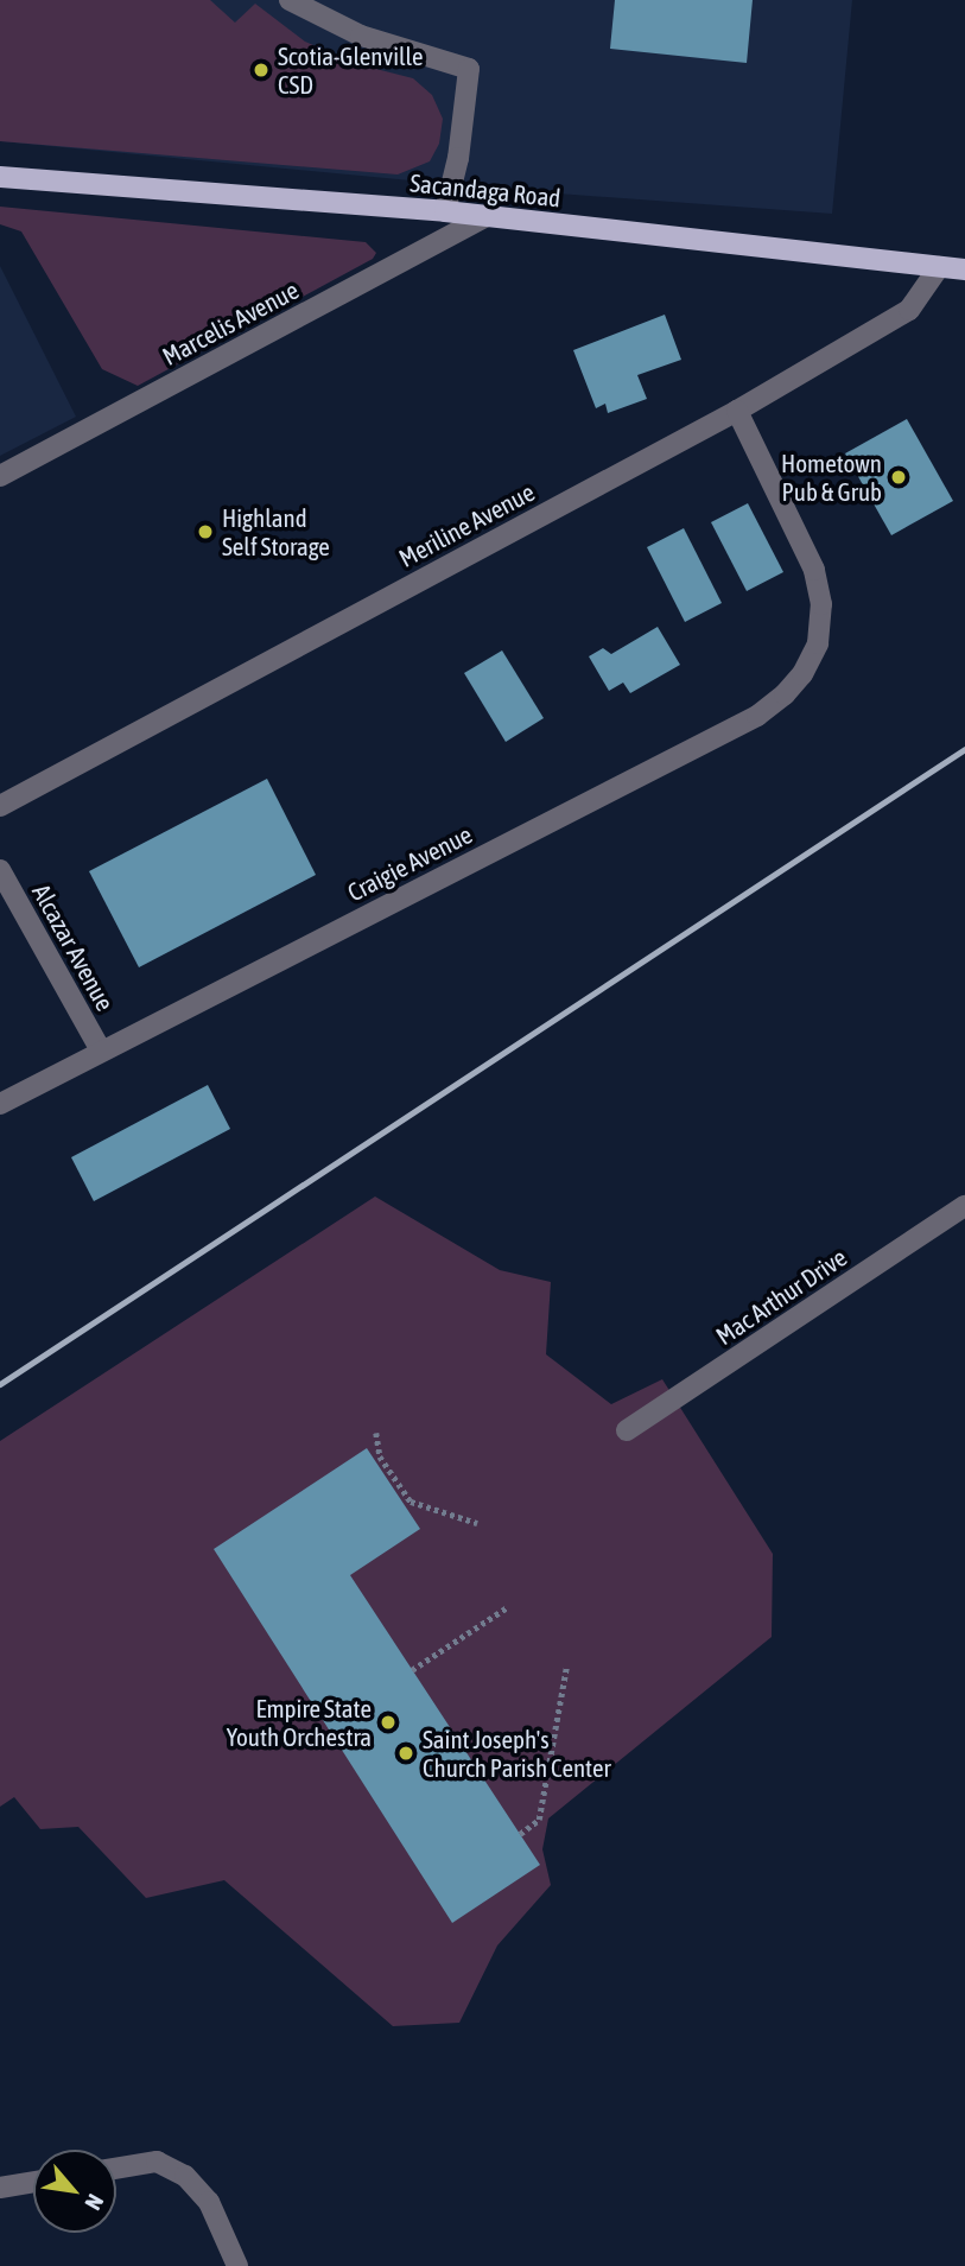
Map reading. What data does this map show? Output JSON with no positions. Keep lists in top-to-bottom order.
{
  "streets": {
    "main road": ["Sacandaga Road"],
    "street": [
      "Marcelis Avenue",
      "Meriline Avenue",
      "Craigie Avenue",
      "Alcazar Avenue",
      "Mac Arthur Drive"
    ]
  },
  "crossings": [
    ["Sacandaga Road", "Marcelis Avenue"],
    ["Sacandaga Road", "Meriline Avenue"],
    ["Meriline Avenue", "Craigie Avenue"],
    ["Craigie Avenue", "Alcazar Avenue"]
  ],
  "places": [
    "Scotia-Glenville CSD",
    "Hometown Pub & Grub",
    "Highland Self Storage",
    "Empire State Youth Orchestra",
    "Saint Joseph's Church Parish Center"
  ],
  "north": "bottom right"
}
